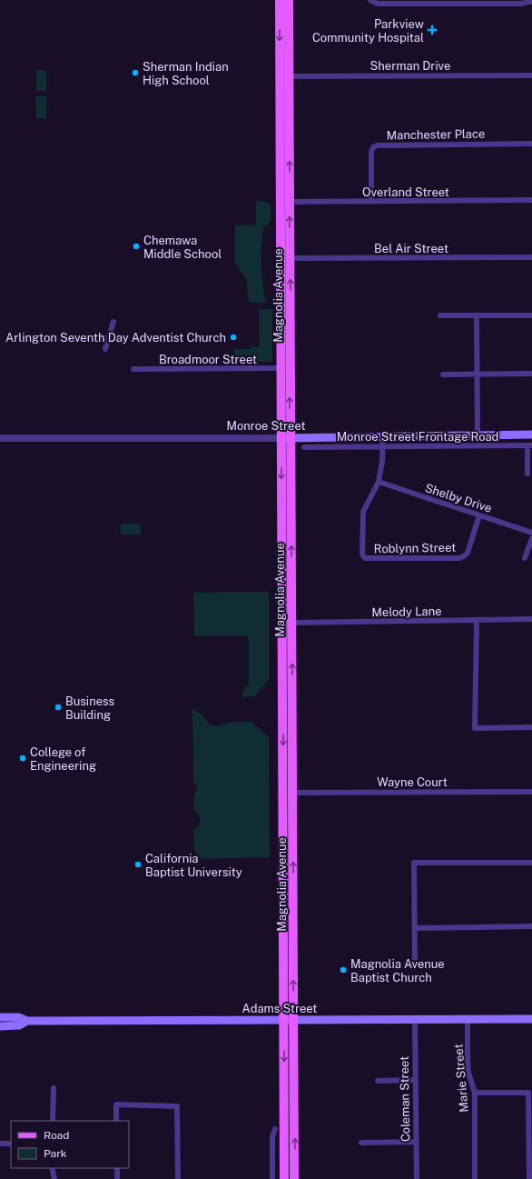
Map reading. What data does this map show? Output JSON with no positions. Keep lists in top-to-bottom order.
{
  "streets": {
    "main road": ["Magnolia Avenue", "Monroe Street", "Adams Street"],
    "street": [
      "Sherman Drive",
      "Manchester Place",
      "Overland Street",
      "Bel Air Street",
      "Broadmoor Street",
      "Monroe Street Frontage Road",
      "Shelby Drive",
      "Roblynn Street",
      "Melody Lane",
      "Wayne Court",
      "Marie Street",
      "Coleman Street"
    ]
  },
  "crossings": [
    ["Sherman Drive", "Magnolia Avenue"],
    ["Manchester Place", "Overland Street"],
    ["Overland Street", "Magnolia Avenue"],
    ["Bel Air Street", "Magnolia Avenue"],
    ["Magnolia Avenue", "Broadmoor Street"],
    ["Magnolia Avenue", "Monroe Street"],
    ["Magnolia Avenue", "Melody Lane"],
    ["Magnolia Avenue", "Wayne Court"],
    ["Magnolia Avenue", "Adams Street"],
    ["Shelby Drive", "Roblynn Street"],
    ["Adams Street", "Marie Street"],
    ["Adams Street", "Coleman Street"]
  ],
  "places": {
    "health": ["Parkview Community Hospital"],
    "other": [
      "Sherman Indian High School",
      "Chemawa Middle School",
      "Arlington Seventh Day Adventist Church",
      "Business Building",
      "College of Engineering",
      "California Baptist University",
      "Magnolia Avenue Baptist Church"
    ]
  },
  "legend": ["Road", "Park"]
}
